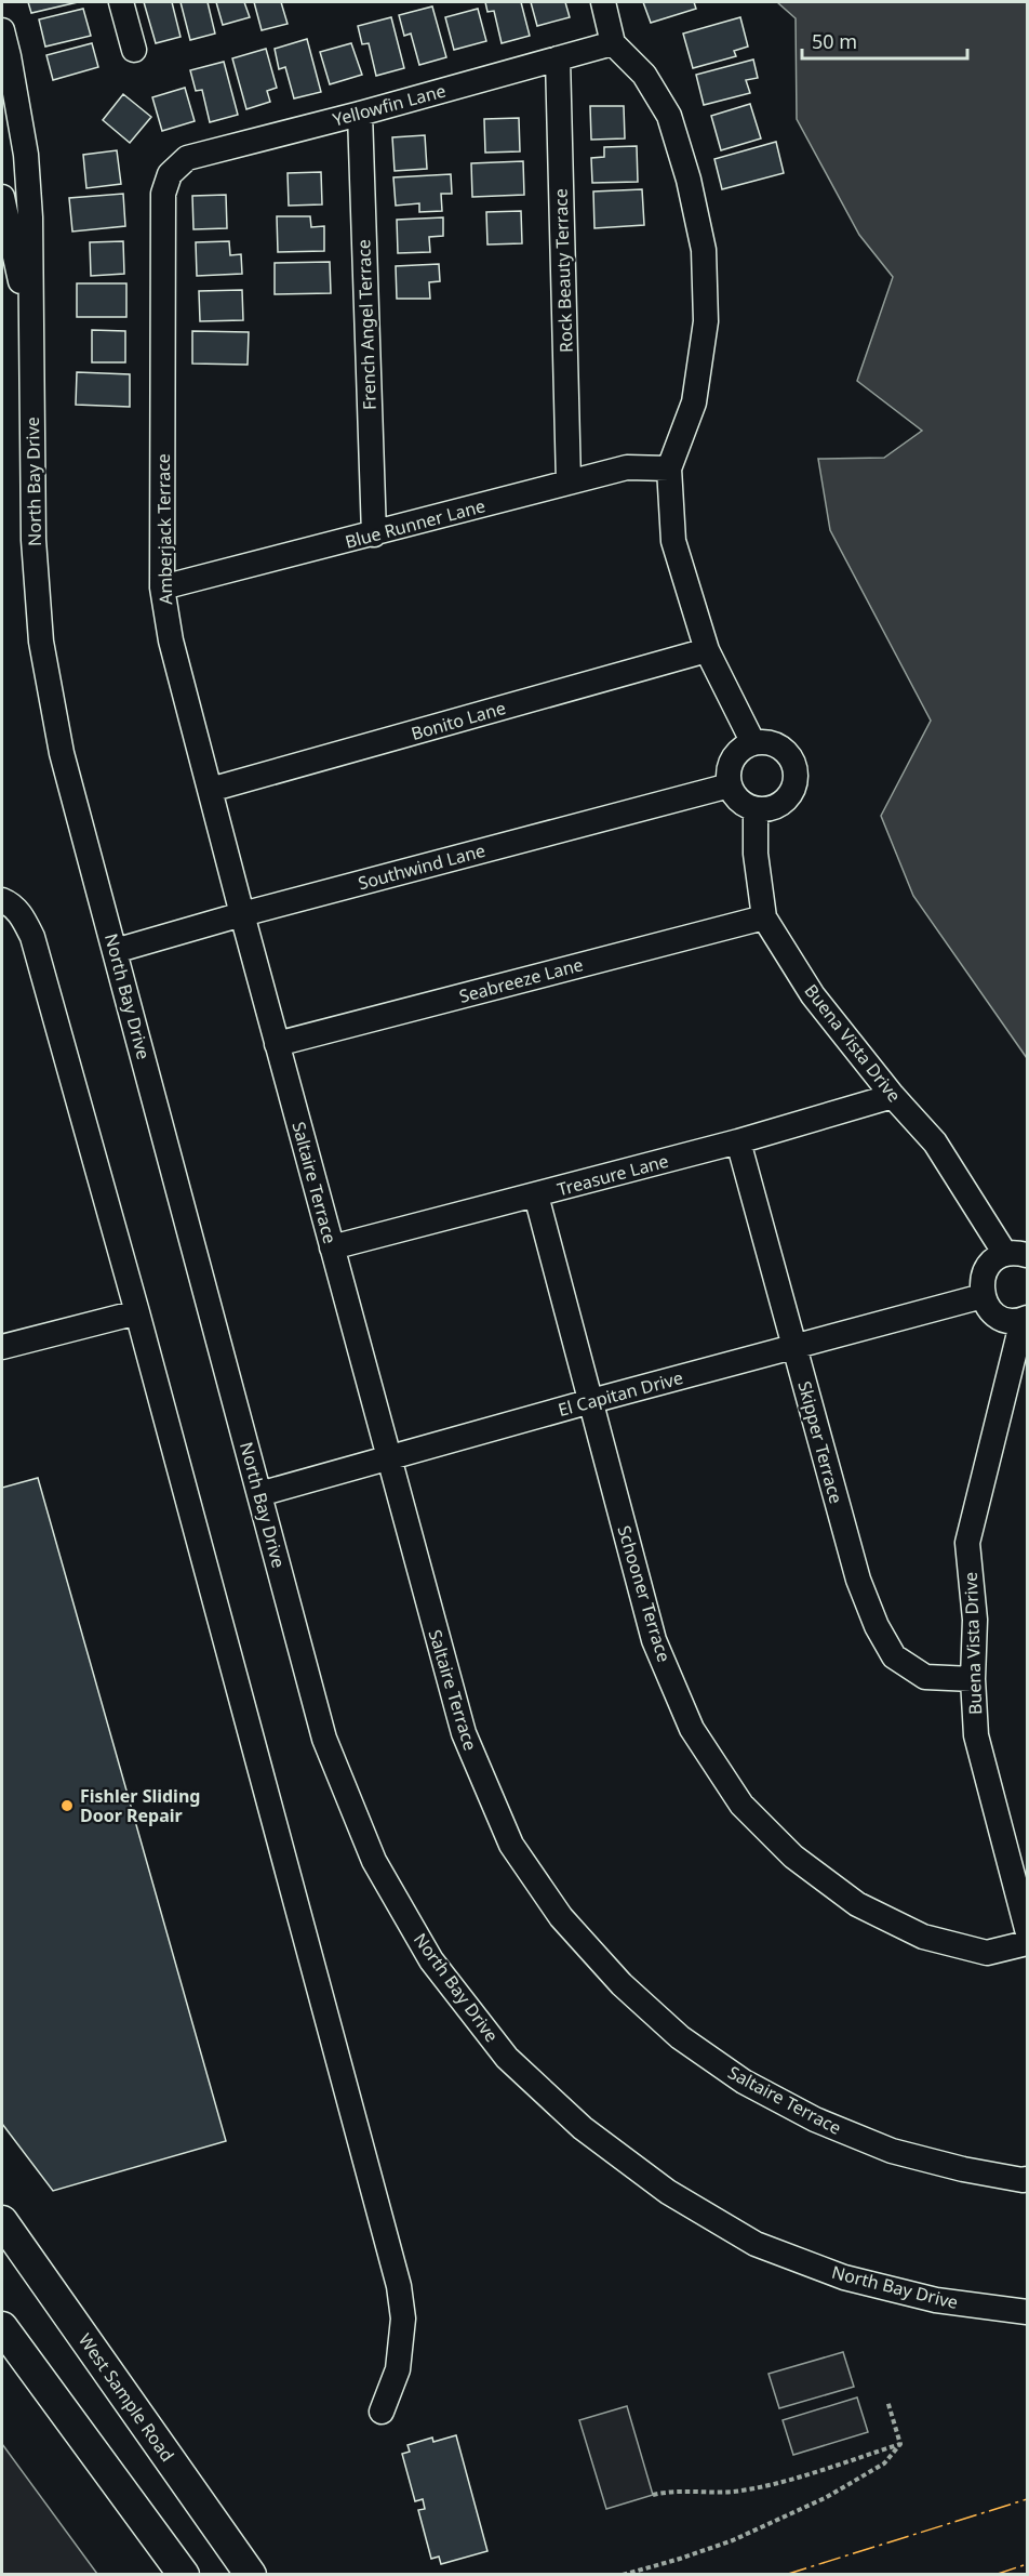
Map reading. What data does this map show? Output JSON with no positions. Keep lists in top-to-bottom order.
{
  "streets": {
    "main road": ["West Sample Road"],
    "street": [
      "Yellowfin Lane",
      "Rock Beauty Terrace",
      "French Angel Terrace",
      "North Bay Drive",
      "Blue Runner Lane",
      "Amberjack Terrace",
      "Bonito Lane",
      "Southwind Lane",
      "Seabreeze Lane",
      "Buena Vista Drive",
      "Treasure Lane",
      "Saltaire Terrace",
      "El Capitan Drive",
      "Skipper Terrace",
      "Schooner Terrace"
    ]
  },
  "crossings": [
    ["Yellowfin Lane", "Rock Beauty Terrace"],
    ["Yellowfin Lane", "French Angel Terrace"],
    ["Yellowfin Lane", "Amberjack Terrace"],
    ["Rock Beauty Terrace", "Blue Runner Lane"],
    ["French Angel Terrace", "Blue Runner Lane"],
    ["North Bay Drive", "Southwind Lane"],
    ["North Bay Drive", "El Capitan Drive"],
    ["Blue Runner Lane", "Amberjack Terrace"],
    ["Amberjack Terrace", "Bonito Lane"],
    ["Amberjack Terrace", "Southwind Lane"],
    ["Amberjack Terrace", "Saltaire Terrace"],
    ["Southwind Lane", "Buena Vista Drive"],
    ["Southwind Lane", "Saltaire Terrace"],
    ["Seabreeze Lane", "Buena Vista Drive"],
    ["Seabreeze Lane", "Saltaire Terrace"],
    ["Buena Vista Drive", "Treasure Lane"],
    ["Buena Vista Drive", "Skipper Terrace"],
    ["Treasure Lane", "Saltaire Terrace"],
    ["Treasure Lane", "Skipper Terrace"],
    ["Treasure Lane", "Schooner Terrace"],
    ["Saltaire Terrace", "El Capitan Drive"],
    ["El Capitan Drive", "Skipper Terrace"],
    ["El Capitan Drive", "Schooner Terrace"]
  ],
  "places": ["Fishler Sliding Door Repair"],
  "scale_bar": "50 m"
}
